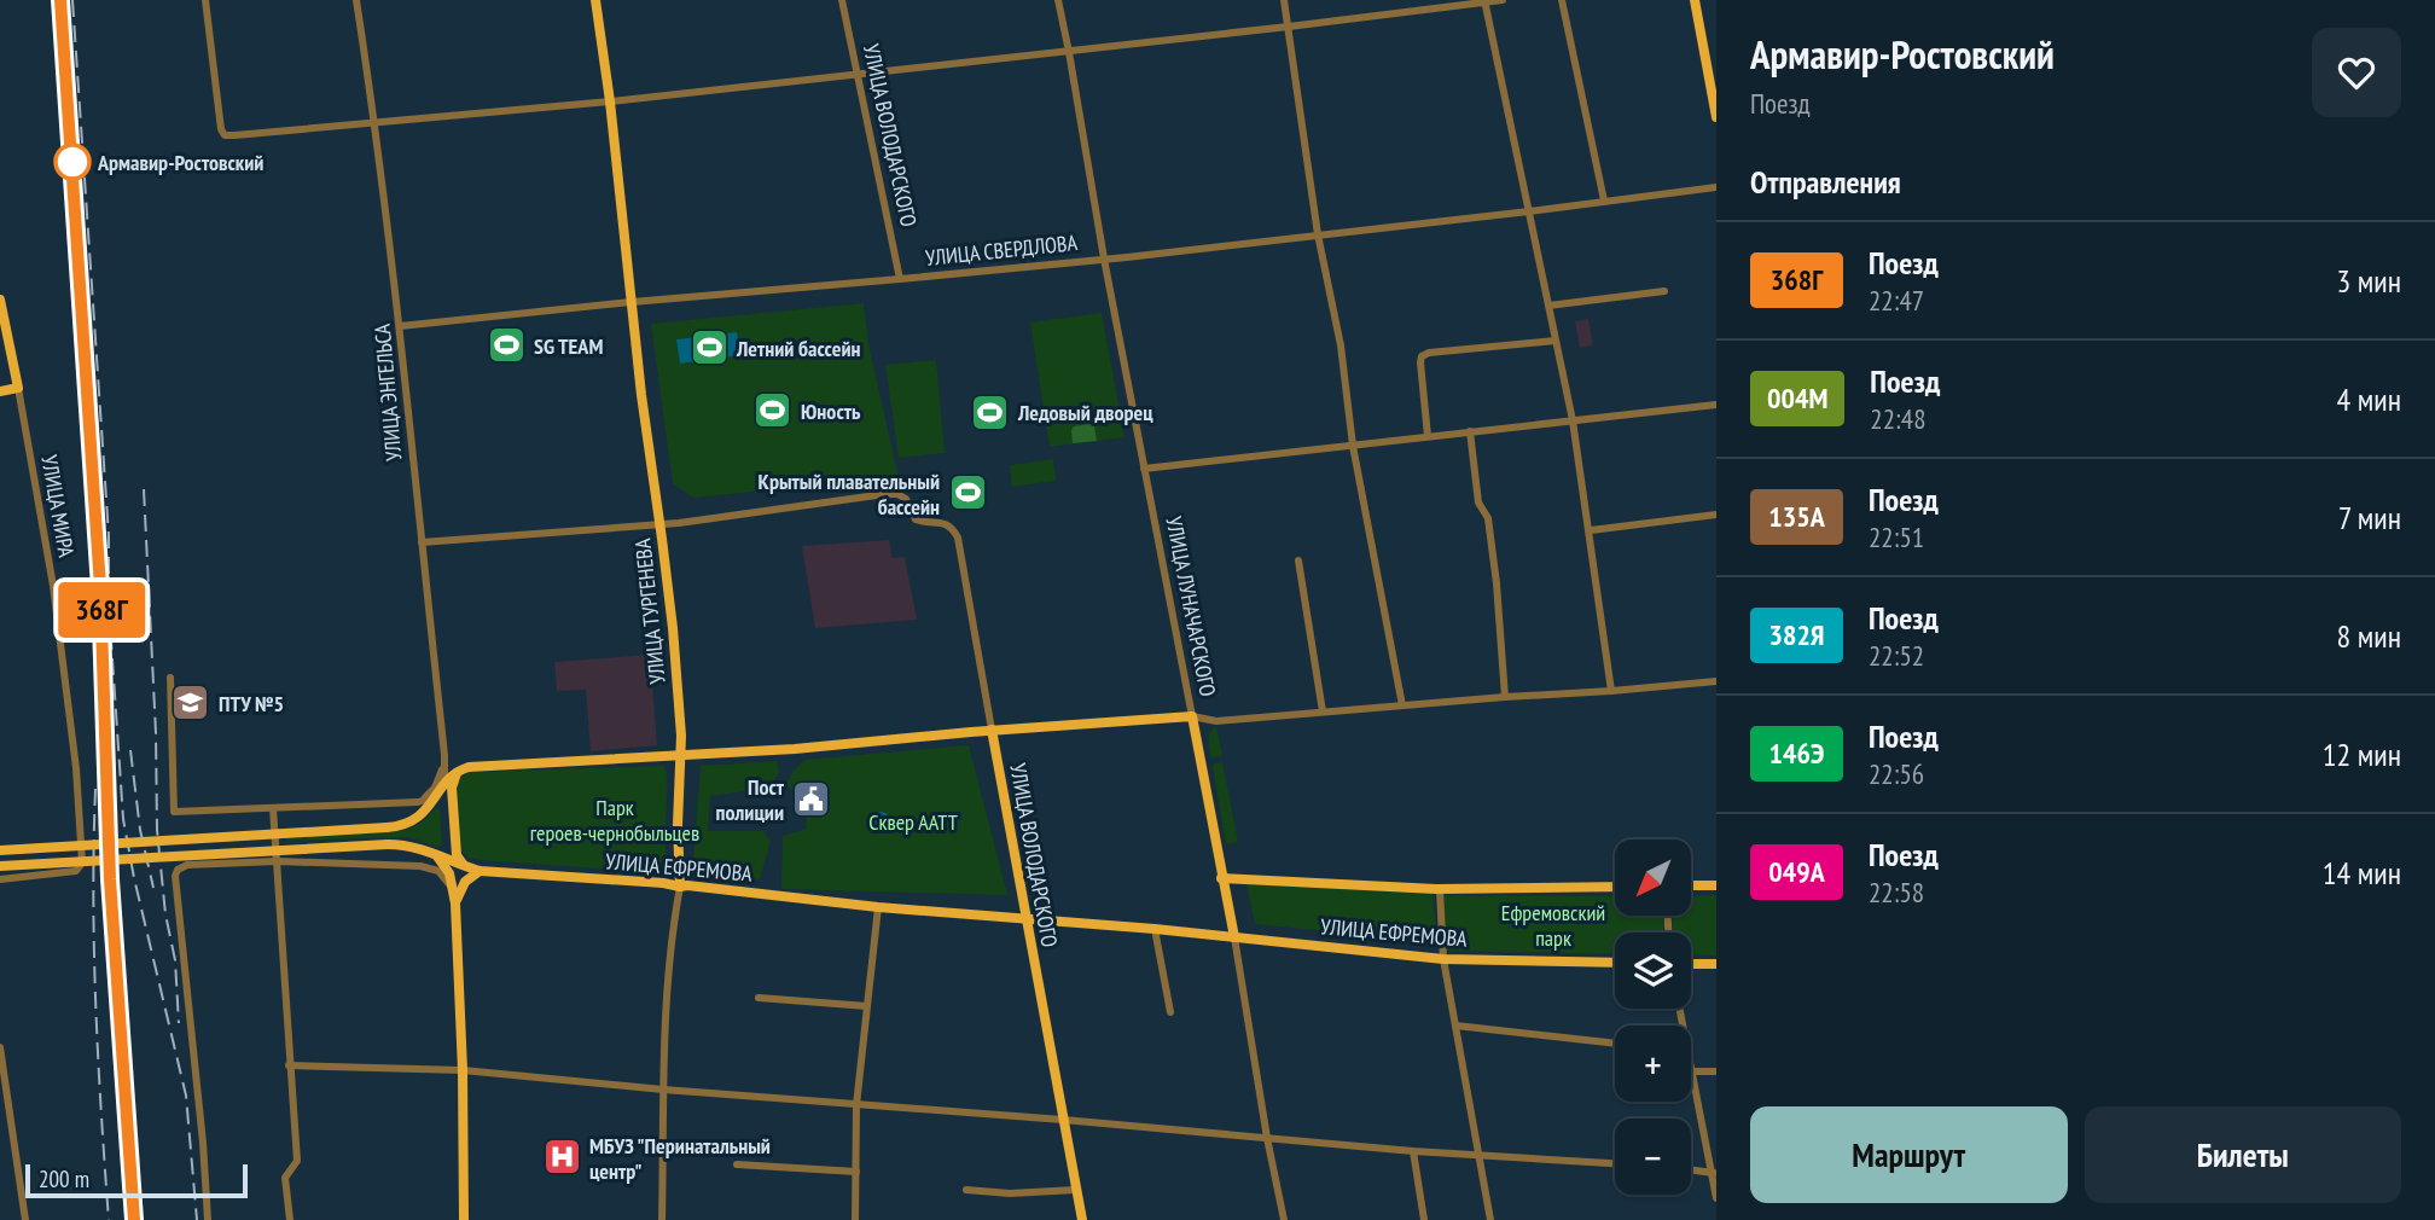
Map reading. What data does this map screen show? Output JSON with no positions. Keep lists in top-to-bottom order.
{
  "streets": {
    "main road": [
      "УЛИЦА ВОЛОДАРСКОГО",
      "УЛИЦА МИРА",
      "УЛИЦА ЛУНАЧАРСКОГО",
      "УЛИЦА ТУРГЕНЕВА",
      "УЛИЦА ЕФРЕМОВА"
    ],
    "street": ["УЛИЦА СВЕРДЛОВА", "УЛИЦА ЭНГЕЛЬСА"]
  },
  "crossings": [
    ["УЛИЦА ВОЛОДАРСКОГО", "УЛИЦА СВЕРДЛОВА"],
    ["УЛИЦА ВОЛОДАРСКОГО", "УЛИЦА ТУРГЕНЕВА"],
    ["УЛИЦА ВОЛОДАРСКОГО", "УЛИЦА ЕФРЕМОВА"],
    ["УЛИЦА СВЕРДЛОВА", "УЛИЦА ЭНГЕЛЬСА"],
    ["УЛИЦА СВЕРДЛОВА", "УЛИЦА ЛУНАЧАРСКОГО"],
    ["УЛИЦА СВЕРДЛОВА", "УЛИЦА ТУРГЕНЕВА"],
    ["УЛИЦА ЛУНАЧАРСКОГО", "УЛИЦА ЕФРЕМОВА"],
    ["УЛИЦА ТУРГЕНЕВА", "УЛИЦА ЕФРЕМОВА"]
  ],
  "parks": ["Парк героев-чернобыльцев", "Сквер ААТТ", "Ефремовский парк"],
  "places": {
    "other": ["Армавир-Ростовский"],
    "sports": [
      "SG TEAM",
      "Летний бассейн",
      "Юность",
      "Ледовый дворец",
      "Крытый плавательный бассейн"
    ],
    "school or university": ["ПТУ №5"],
    "public building": ["Пост полиции"],
    "hospital": ["МБУЗ \"Перинатальный центр\""]
  },
  "scale_bar": "200 m",
  "north": "bottom left",
  "page": {
    "on_map": "368Г",
    "heading": [
      ["Армавир-Ростовский", "Поезд"],
      "Отправления"
    ],
    "list": [
      {
        "mark": "368Г",
        "name": "Поезд",
        "note": "22:47",
        "value": "3 мин"
      },
      {
        "mark": "004М",
        "name": "Поезд",
        "note": "22:48",
        "value": "4 мин"
      },
      {
        "mark": "135А",
        "name": "Поезд",
        "note": "22:51",
        "value": "7 мин"
      },
      {
        "mark": "382Я",
        "name": "Поезд",
        "note": "22:52",
        "value": "8 мин"
      },
      {
        "mark": "146Э",
        "name": "Поезд",
        "note": "22:56",
        "value": "12 мин"
      },
      {
        "mark": "049А",
        "name": "Поезд",
        "note": "22:58",
        "value": "14 мин"
      }
    ],
    "map_buttons": ["+", "−"],
    "buttons": ["Маршрут", "Билеты"],
    "scale": "200 m"
  }
}
